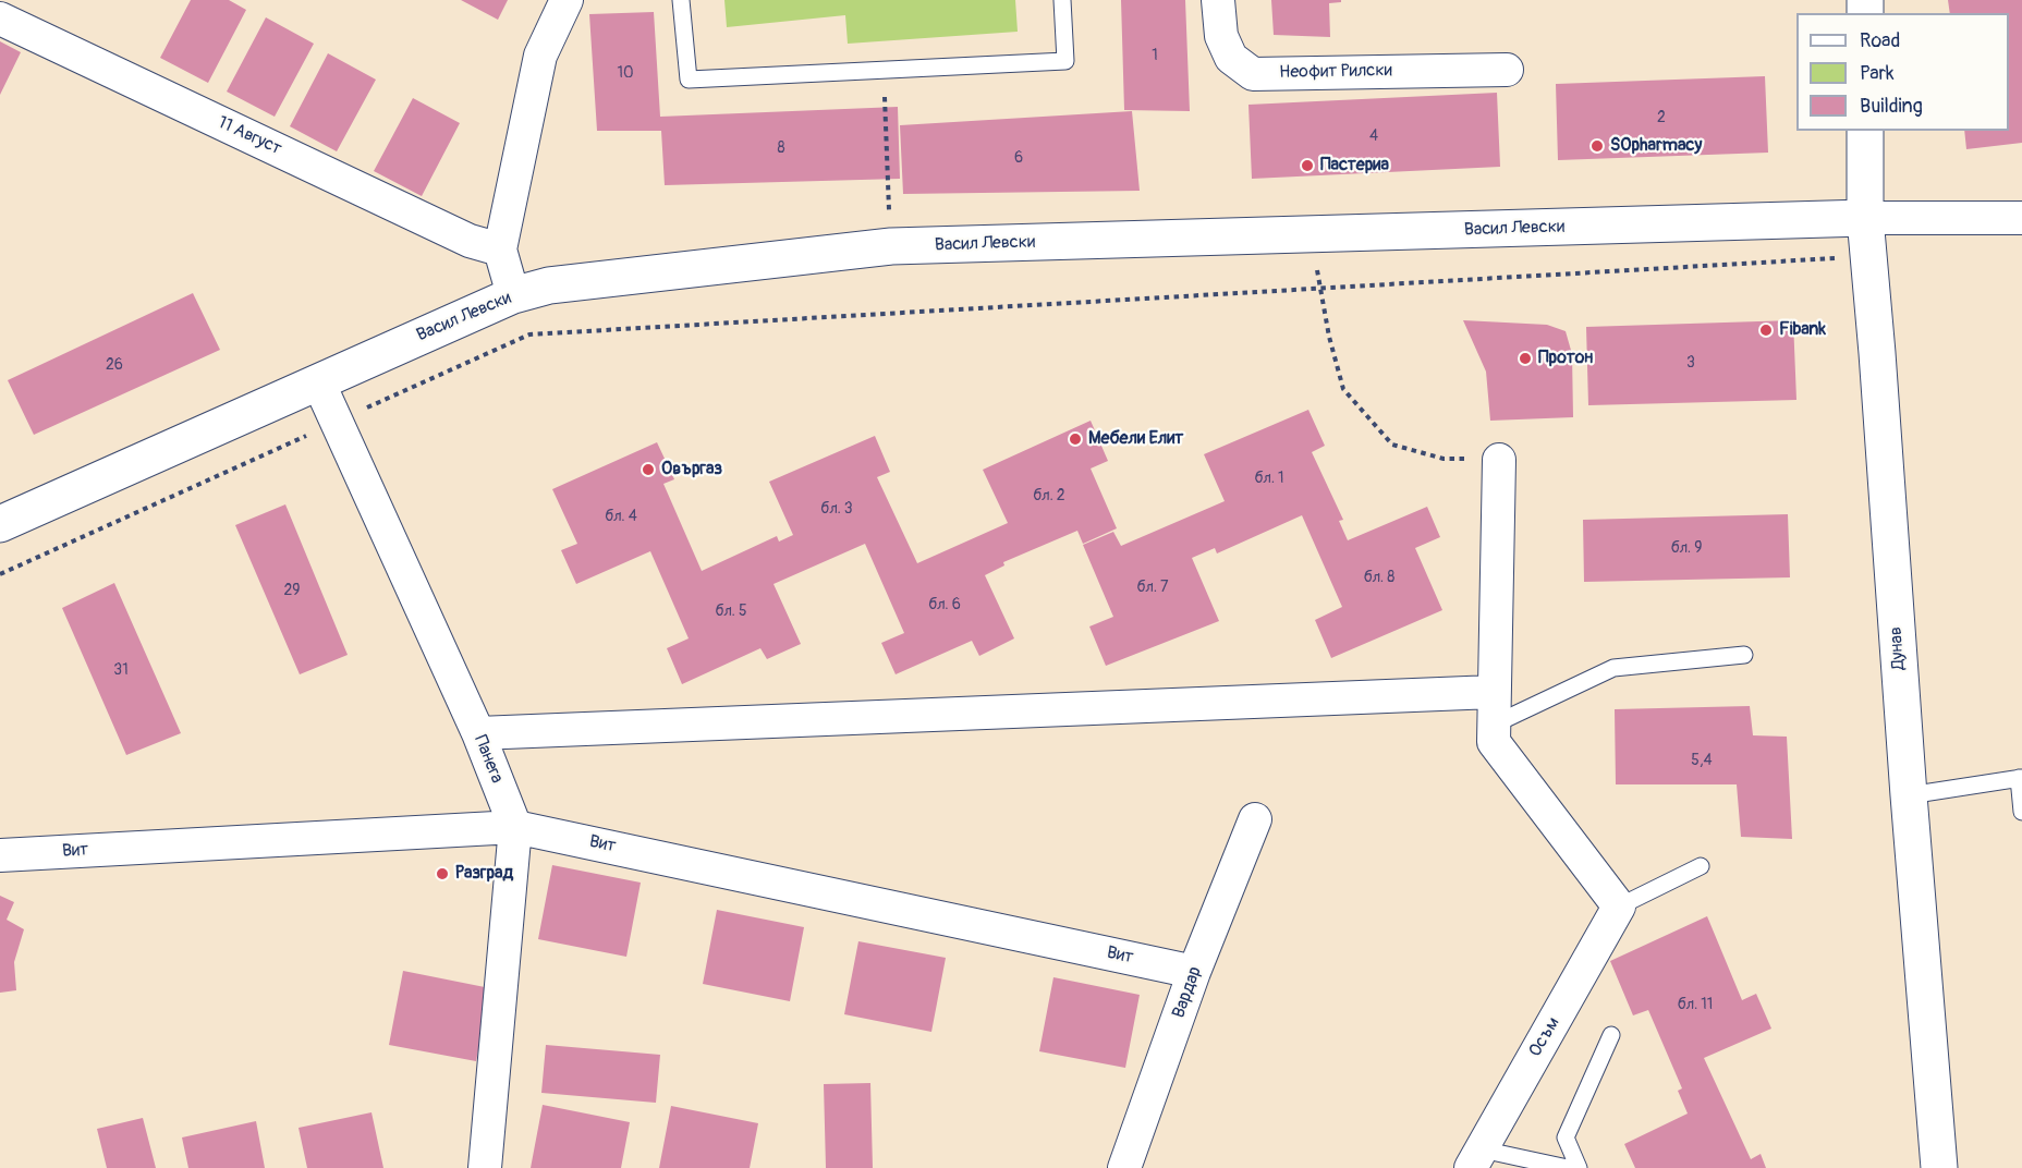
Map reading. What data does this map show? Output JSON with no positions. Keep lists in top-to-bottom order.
{
  "streets": {
    "street": [
      "Неофит Рилски",
      "11 Август",
      "Васил Левски",
      "Дунав",
      "Панега",
      "Вит",
      "Вардар",
      "Осъм"
    ]
  },
  "crossings": [
    ["Васил Левски", "Дунав"],
    ["Васил Левски", "Панега"],
    ["Панега", "Вит"],
    ["Вит", "Вардар"]
  ],
  "places": [
    "SOpharmacy",
    "Пастериа",
    "Fibank",
    "Протон",
    "Мебели Елит",
    "Овъргаз",
    "Разград"
  ],
  "house_numbers": [
    "1",
    "10",
    "2",
    "4",
    "8",
    "6",
    "3",
    "26",
    "бл. 1",
    "бл. 2",
    "бл. 3",
    "бл. 4",
    "бл. 9",
    "бл. 8",
    "бл. 7",
    "29",
    "бл. 6",
    "бл. 5",
    "31",
    "5,4",
    "бл. 11"
  ],
  "legend": ["Road", "Park", "Building"]
}
